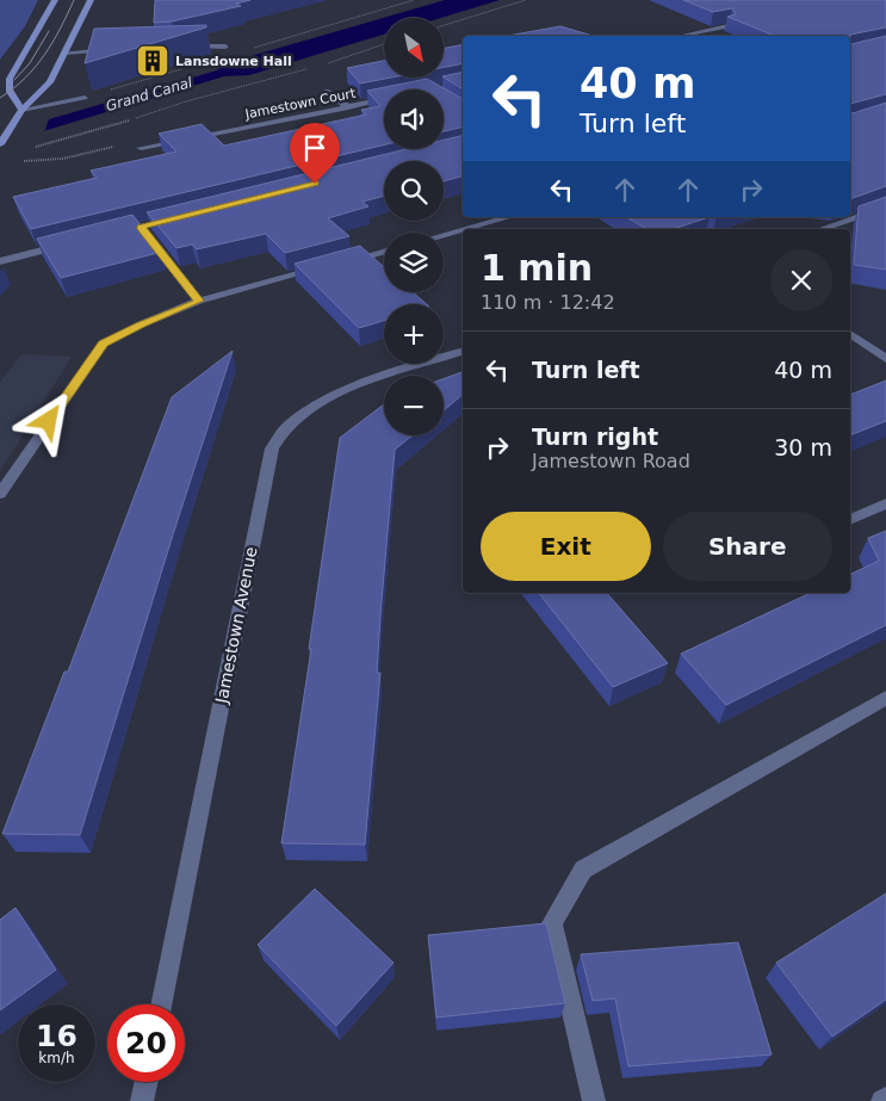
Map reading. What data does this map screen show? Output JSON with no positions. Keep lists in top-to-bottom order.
{
  "streets": {
    "street": ["Jamestown Court", "Jamestown Avenue"]
  },
  "water": ["Grand Canal"],
  "places": {
    "building": ["Lansdowne Hall"]
  },
  "north": "bottom right",
  "page": {
    "map_buttons": ["+", "−"],
    "turn": ["40 m", "Turn left"],
    "heading": ["1 min", "110 m · 12:42"],
    "list": [
      {
        "name": "Turn left",
        "value": "40 m"
      },
      {
        "name": "Turn right",
        "note": "Jamestown Road",
        "value": "30 m"
      }
    ],
    "buttons": ["Exit", "Share"],
    "speed": "16 km/h",
    "limit": "20"
  }
}
